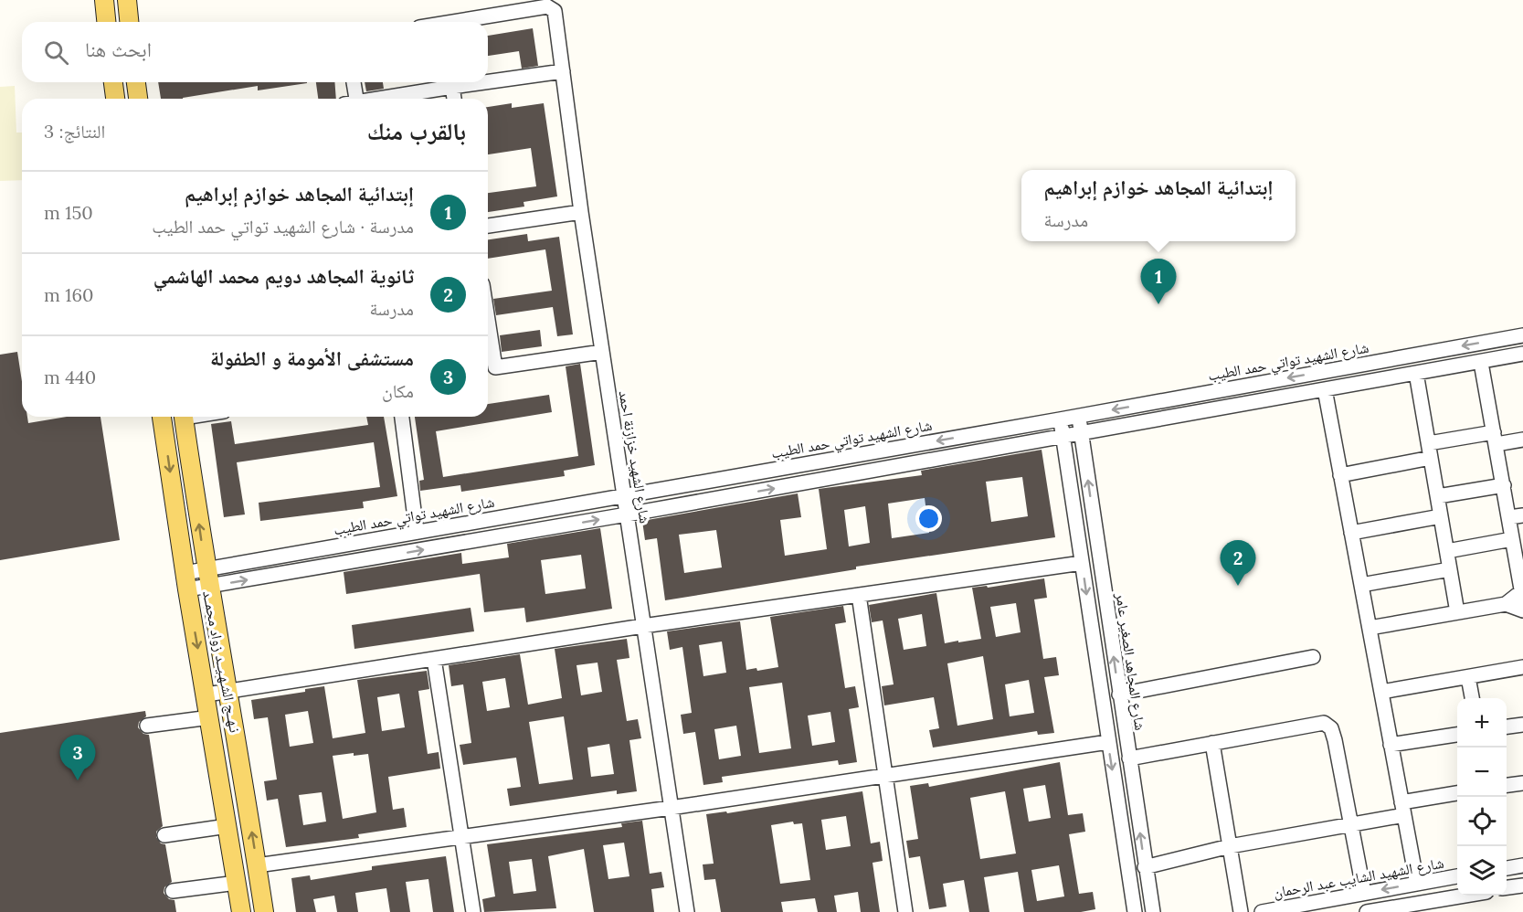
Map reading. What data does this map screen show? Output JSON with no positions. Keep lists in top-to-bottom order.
{
  "streets": {
    "main road": ["نـهــج الشـهـيــد زواد محمــد"],
    "street": [
      "شارع الشهيد تواتي حمد الطيب",
      "شارع الشهيد خزازنة احمد",
      "شارع المجاهد الصغير عامر",
      "شارع الشهيد الشايب عبد الرحمان"
    ]
  },
  "crossings": [
    ["شارع الشهيد تواتي حمد الطيب", "شارع الشهيد خزازنة احمد"],
    ["شارع الشهيد تواتي حمد الطيب", "نـهــج الشـهـيــد زواد محمــد"],
    ["شارع الشهيد تواتي حمد الطيب", "شارع المجاهد الصغير عامر"]
  ],
  "page": {
    "search": "ابحث هنا",
    "heading": ["بالقرب منك", "النتائج: 3"],
    "popup": ["إبتدائية المجاهد خوازم إبراهيم", "مدرسة"],
    "list": [
      {
        "mark": "1",
        "name": "إبتدائية المجاهد خوازم إبراهيم",
        "note": "مدرسة · شارع الشهيد تواتي حمد الطيب",
        "value": "150 m"
      },
      {
        "mark": "2",
        "name": "ثانوية المجاهد دويم محمد الهاشمي",
        "note": "مدرسة",
        "value": "160 m"
      },
      {
        "mark": "3",
        "name": "مستشفى الأمومة و الطفولة",
        "note": "مكان",
        "value": "440 m"
      }
    ],
    "pins": ["1", "2", "3"],
    "map_buttons": ["+", "−"]
  }
}
